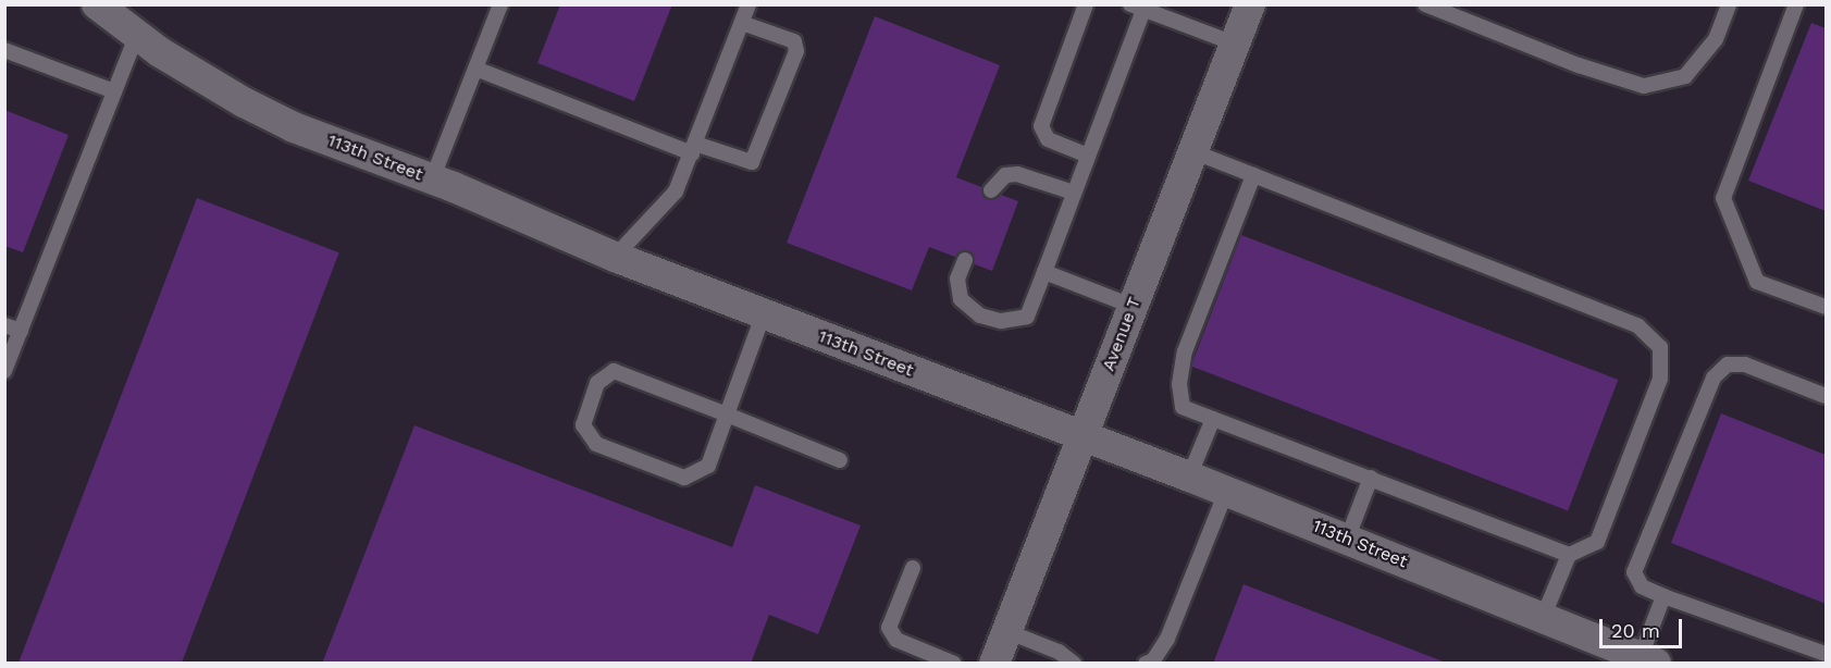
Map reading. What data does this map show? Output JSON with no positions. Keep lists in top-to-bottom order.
{
  "streets": {
    "street": ["113th Street", "Avenue T"]
  },
  "crossings": [
    ["113th Street", "Avenue T"]
  ],
  "scale_bar": "20 m"
}
